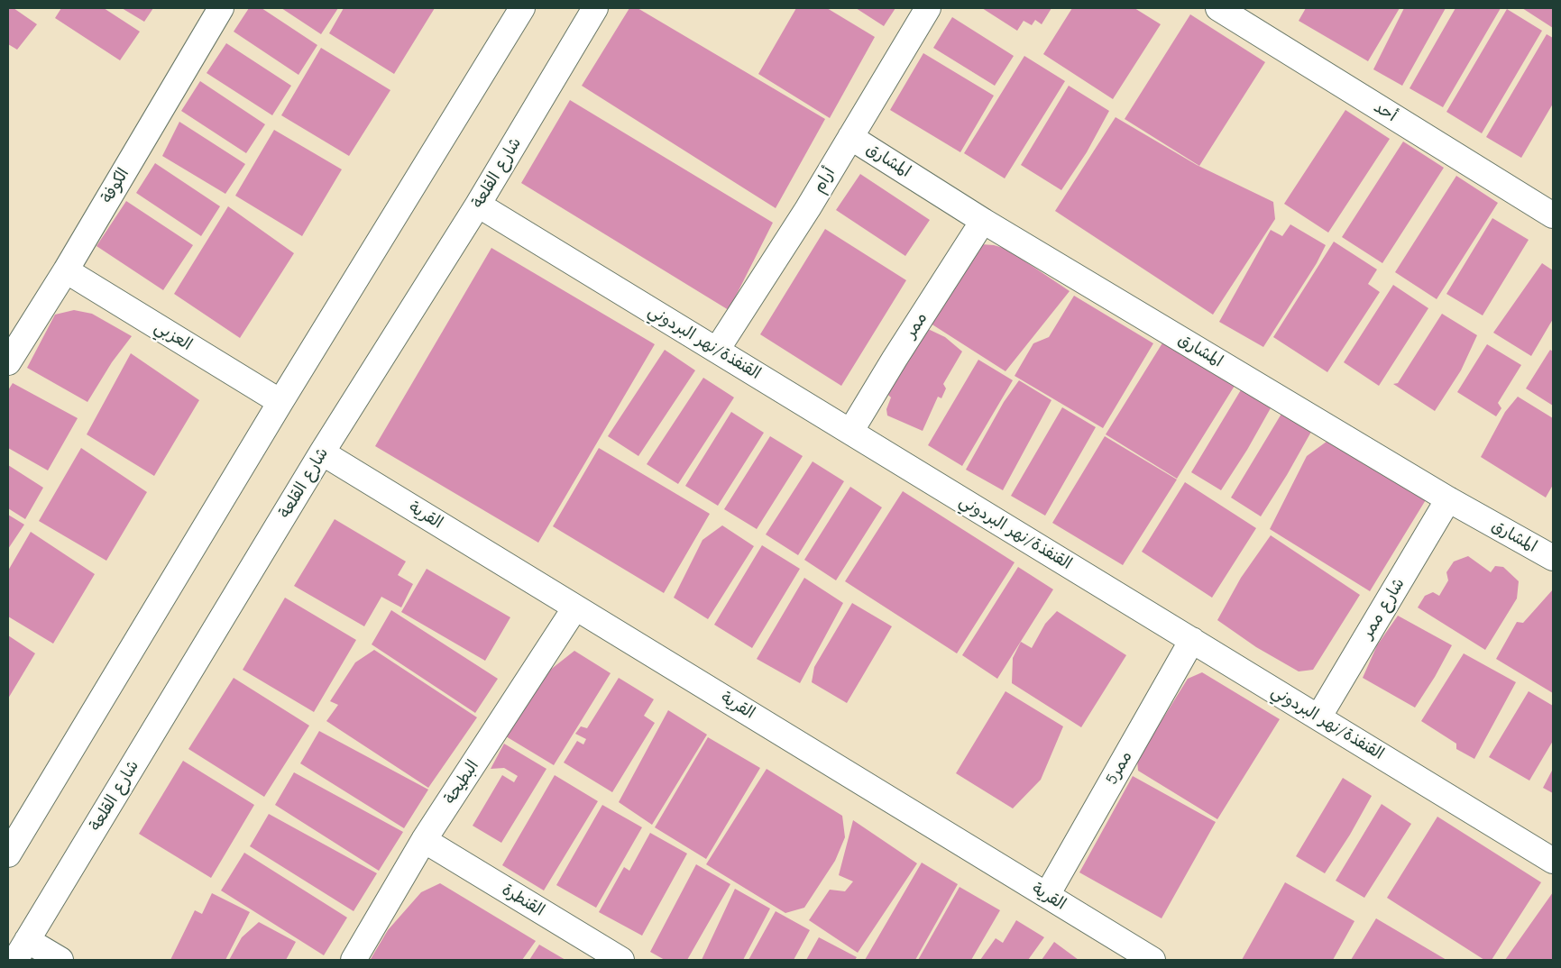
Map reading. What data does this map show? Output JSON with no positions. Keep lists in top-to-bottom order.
{
  "streets": {
    "street": [
      "أحد",
      "المشارق",
      "شارع القلعة",
      "أرام",
      "الكوفة",
      "ممر",
      "العزبي",
      "القنفذة/نهر البردوني",
      "القرية",
      "شارع ممر",
      "ممر5",
      "البطيحة",
      "القنطرة"
    ]
  },
  "crossings": [
    ["المشارق", "أرام"],
    ["المشارق", "ممر"],
    ["المشارق", "شارع ممر"],
    ["شارع القلعة", "القنفذة/نهر البردوني"],
    ["شارع القلعة", "القرية"],
    ["أرام", "القنفذة/نهر البردوني"],
    ["الكوفة", "العزبي"],
    ["ممر", "القنفذة/نهر البردوني"],
    ["القنفذة/نهر البردوني", "شارع ممر"],
    ["القنفذة/نهر البردوني", "ممر5"],
    ["القرية", "ممر5"],
    ["القرية", "البطيحة"],
    ["البطيحة", "القنطرة"]
  ]
}
